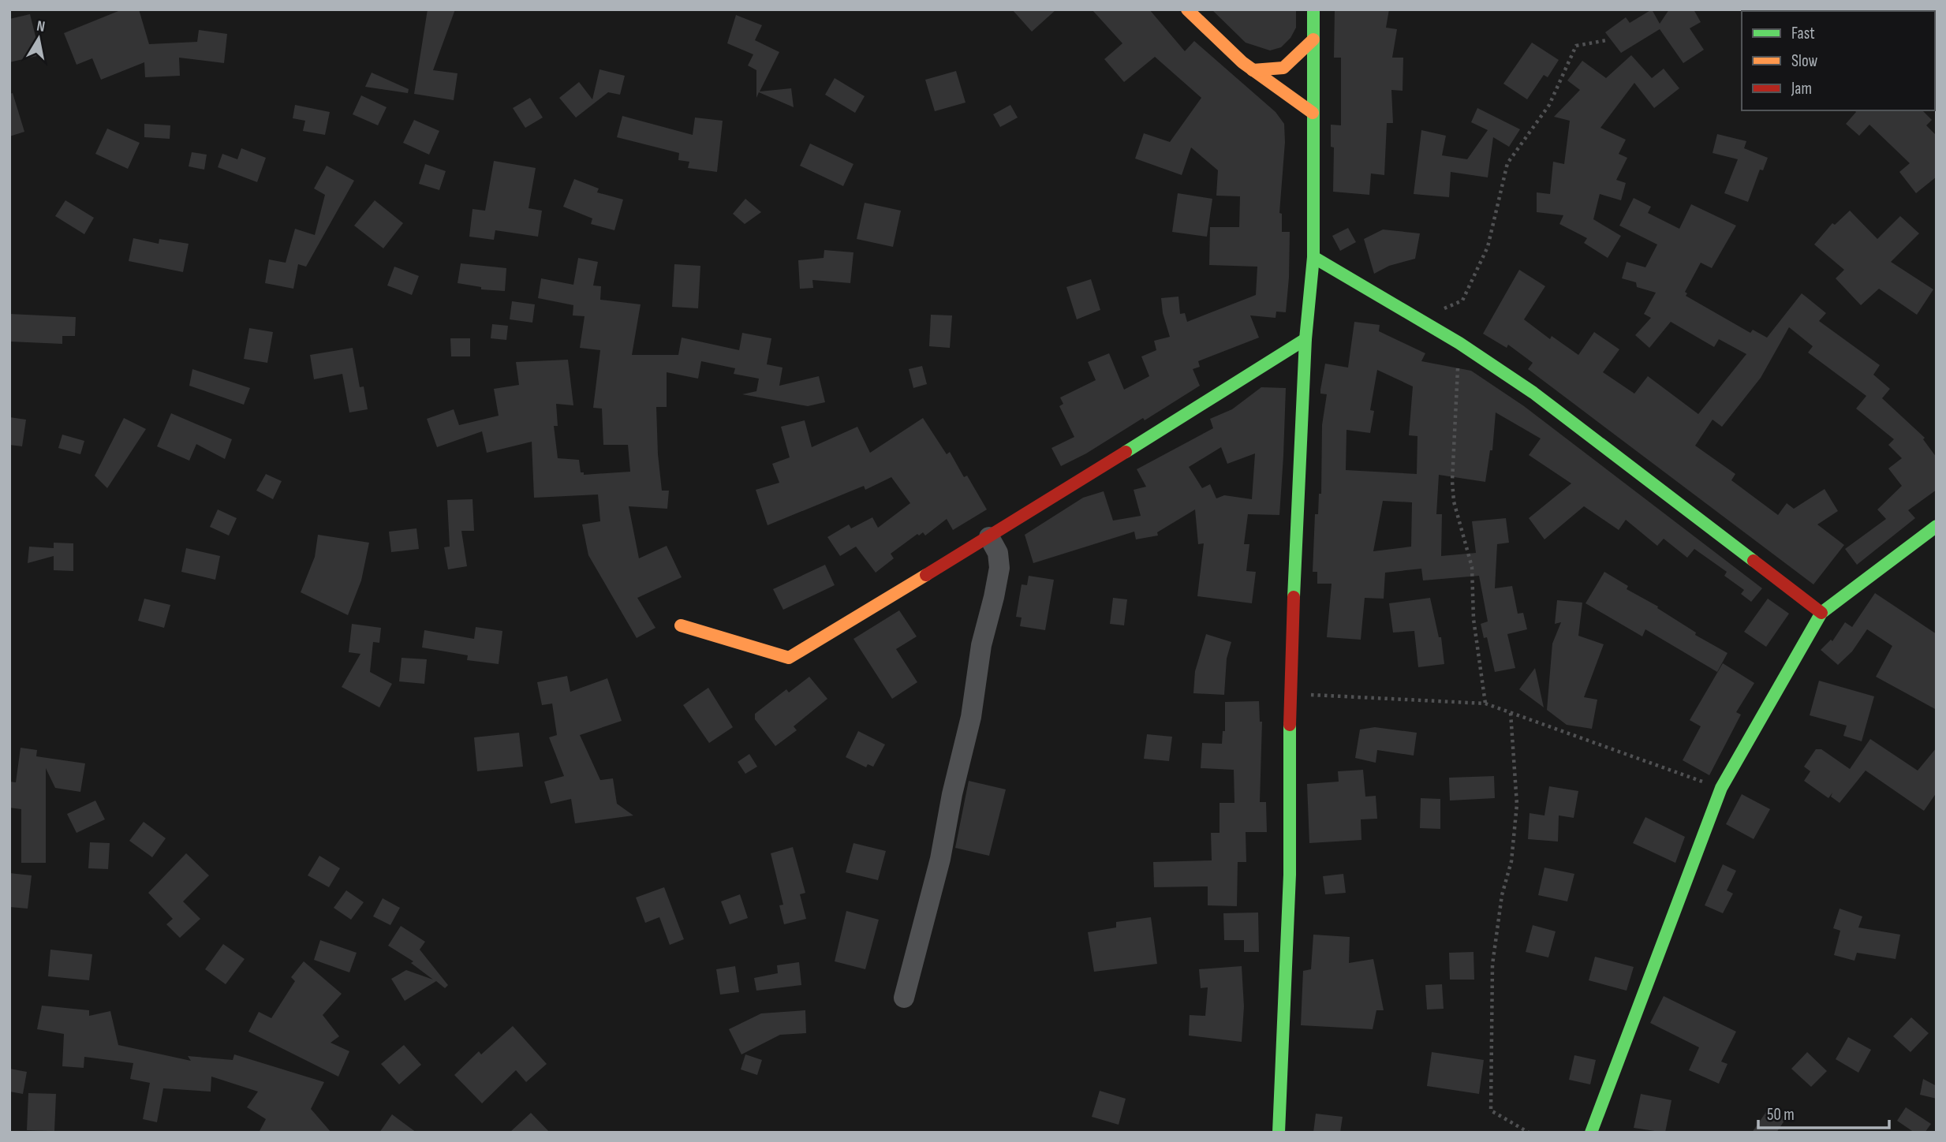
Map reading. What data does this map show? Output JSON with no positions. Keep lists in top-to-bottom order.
{
  "legend": ["Fast", "Slow", "Jam"],
  "scale_bar": "50 m",
  "north": "top"
}
